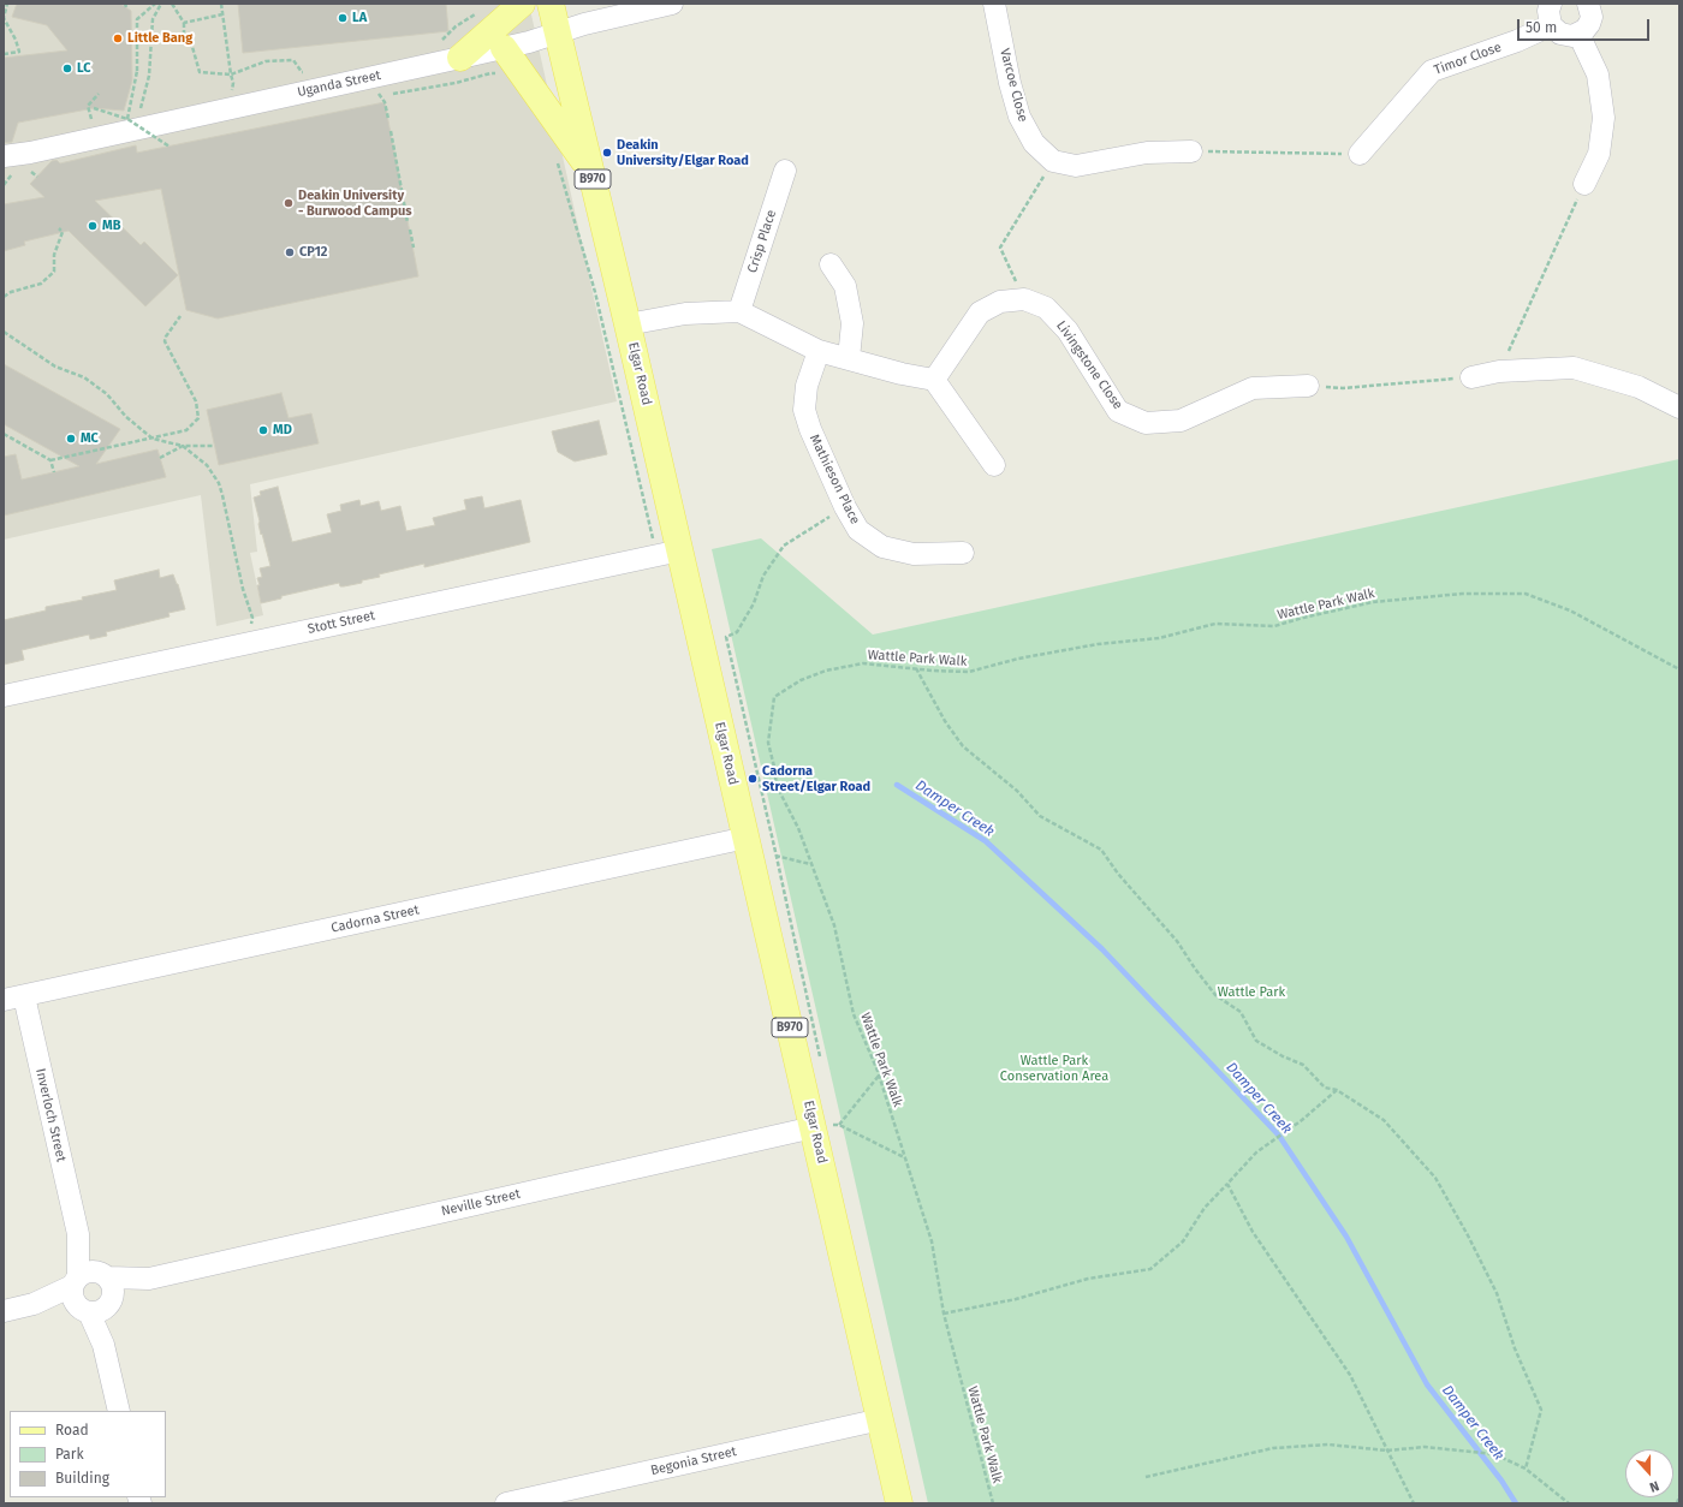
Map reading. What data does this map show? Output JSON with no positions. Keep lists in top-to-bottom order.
{
  "streets": {
    "main road": ["B970", "Elgar Road"],
    "street": [
      "Timor Close",
      "Uganda Street",
      "Varcoe Close",
      "Crisp Place",
      "Livingstone Close",
      "Mathieson Place",
      "Stott Street",
      "Cadorna Street",
      "Inverloch Street",
      "Neville Street",
      "Begonia Street"
    ],
    "path": ["Wattle Park Walk"]
  },
  "crossings": [
    ["Uganda Street", "Elgar Road"],
    ["Elgar Road", "Stott Street"],
    ["Elgar Road", "Cadorna Street"],
    ["Elgar Road", "Neville Street"],
    ["Elgar Road", "Begonia Street"],
    ["Cadorna Street", "Inverloch Street"],
    ["Inverloch Street", "Neville Street"]
  ],
  "water": ["Damper Creek"],
  "parks": ["Wattle Park", "Wattle Park Conservation Area"],
  "places": [
    "LA",
    "Little Bang",
    "LC",
    "Deakin University/Elgar Road",
    "Deakin University - Burwood Campus",
    "MB",
    "CP12",
    "MD",
    "MC",
    "Cadorna Street/Elgar Road"
  ],
  "legend": ["Road", "Park", "Building"],
  "scale_bar": "50 m",
  "north": "bottom"
}
